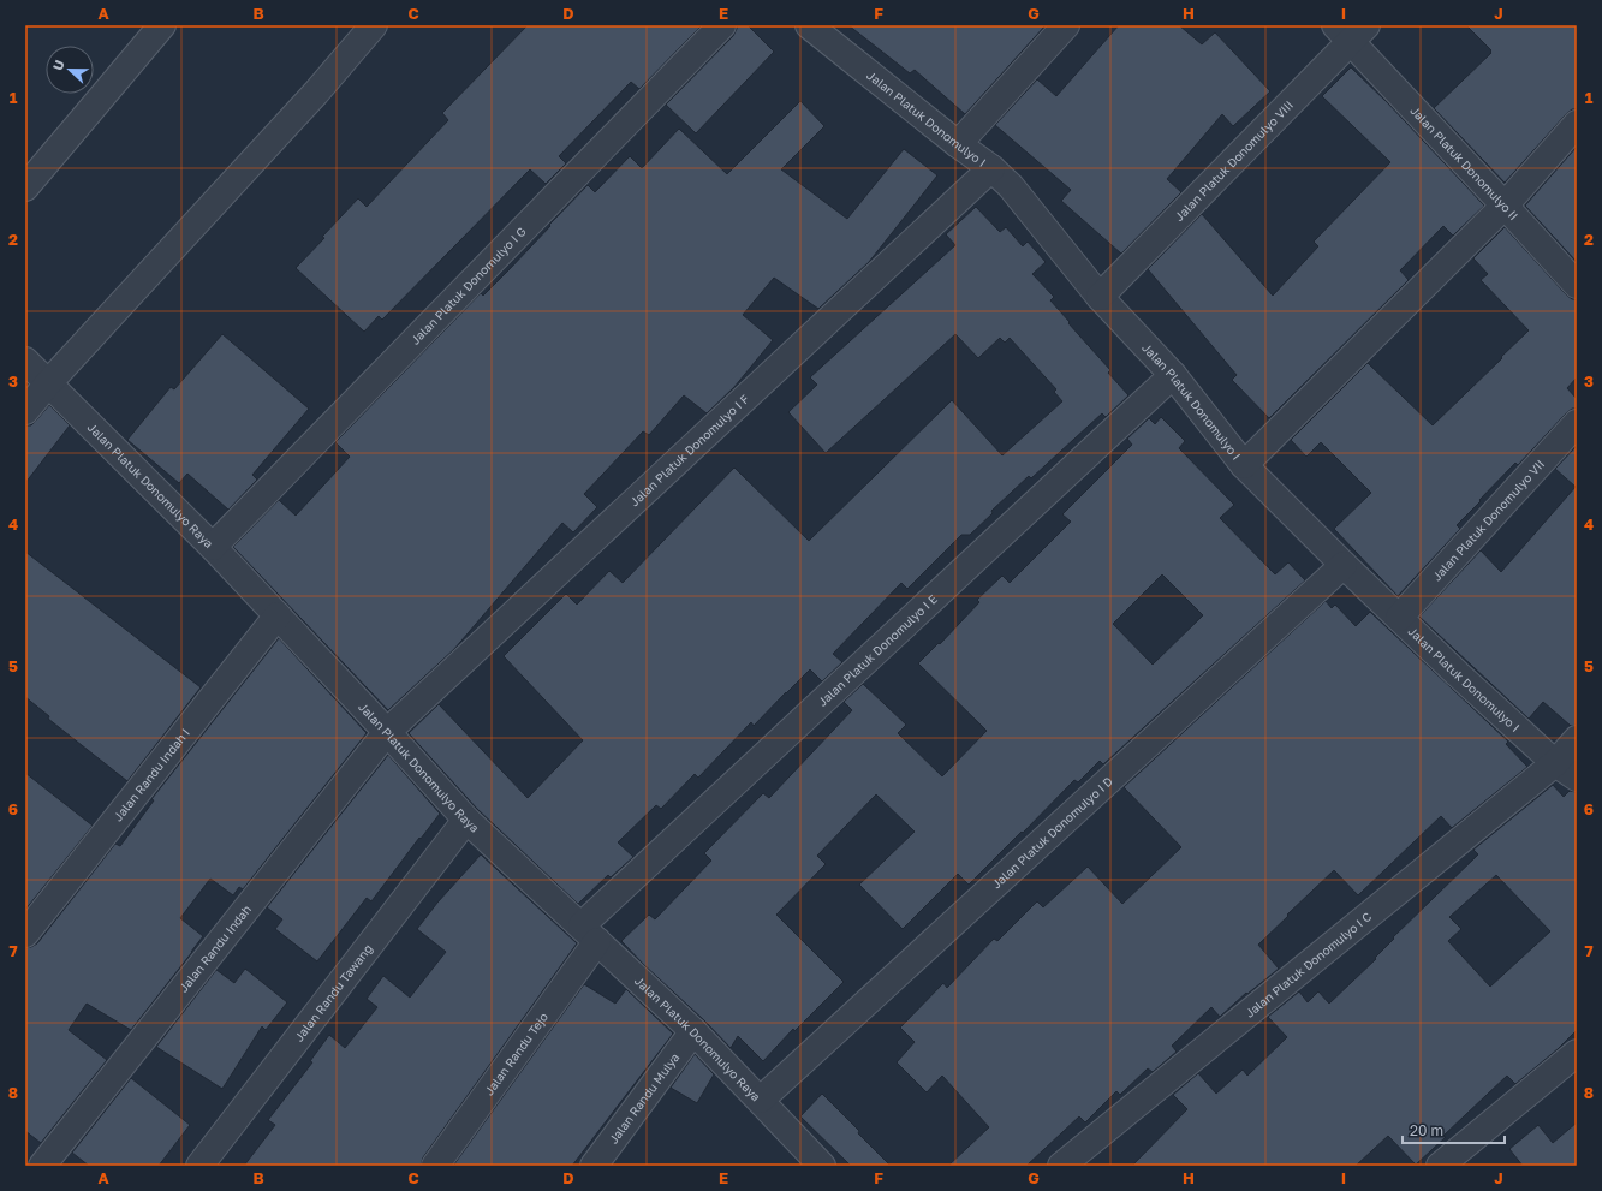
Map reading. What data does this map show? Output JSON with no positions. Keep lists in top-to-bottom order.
{
  "streets": {
    "street": [
      "Jalan Platuk Donomulyo I",
      "Jalan Platuk Donomulyo VIII",
      "Jalan Platuk Donomulyo II",
      "Jalan Platuk Donomulyo I G",
      "Jalan Platuk Donomulyo I F",
      "Jalan Platuk Donomulyo Raya",
      "Jalan Platuk Donomulyo VII",
      "Jalan Platuk Donomulyo I E",
      "Jalan Randu Indah I",
      "Jalan Platuk Donomulyo I D",
      "Jalan Randu Indah",
      "Jalan Platuk Donomulyo I C",
      "Jalan Randu Tawang",
      "Jalan Randu Tejo",
      "Jalan Randu Mulya"
    ]
  },
  "crossings": [
    ["Jalan Platuk Donomulyo I", "Jalan Platuk Donomulyo VIII"],
    ["Jalan Platuk Donomulyo I", "Jalan Platuk Donomulyo I F"],
    ["Jalan Platuk Donomulyo I", "Jalan Platuk Donomulyo VII"],
    ["Jalan Platuk Donomulyo I", "Jalan Platuk Donomulyo I E"],
    ["Jalan Platuk Donomulyo I", "Jalan Platuk Donomulyo I D"],
    ["Jalan Platuk Donomulyo I", "Jalan Platuk Donomulyo I C"],
    ["Jalan Platuk Donomulyo VIII", "Jalan Platuk Donomulyo II"],
    ["Jalan Platuk Donomulyo I G", "Jalan Platuk Donomulyo Raya"],
    ["Jalan Platuk Donomulyo I F", "Jalan Platuk Donomulyo Raya"],
    ["Jalan Platuk Donomulyo I F", "Jalan Randu Indah"],
    ["Jalan Platuk Donomulyo Raya", "Jalan Platuk Donomulyo I E"],
    ["Jalan Platuk Donomulyo Raya", "Jalan Randu Indah I"],
    ["Jalan Platuk Donomulyo Raya", "Jalan Platuk Donomulyo I D"],
    ["Jalan Platuk Donomulyo Raya", "Jalan Randu Indah"],
    ["Jalan Platuk Donomulyo Raya", "Jalan Randu Tawang"],
    ["Jalan Platuk Donomulyo Raya", "Jalan Randu Tejo"],
    ["Jalan Platuk Donomulyo Raya", "Jalan Randu Mulya"],
    ["Jalan Platuk Donomulyo I E", "Jalan Randu Tejo"]
  ],
  "scale_bar": "20 m",
  "north": "left",
  "grid": {
    "columns": [
      "A",
      "B",
      "C",
      "D",
      "E",
      "F",
      "G",
      "H",
      "I",
      "J"
    ],
    "rows": [
      "1",
      "2",
      "3",
      "4",
      "5",
      "6",
      "7",
      "8"
    ]
  }
}
